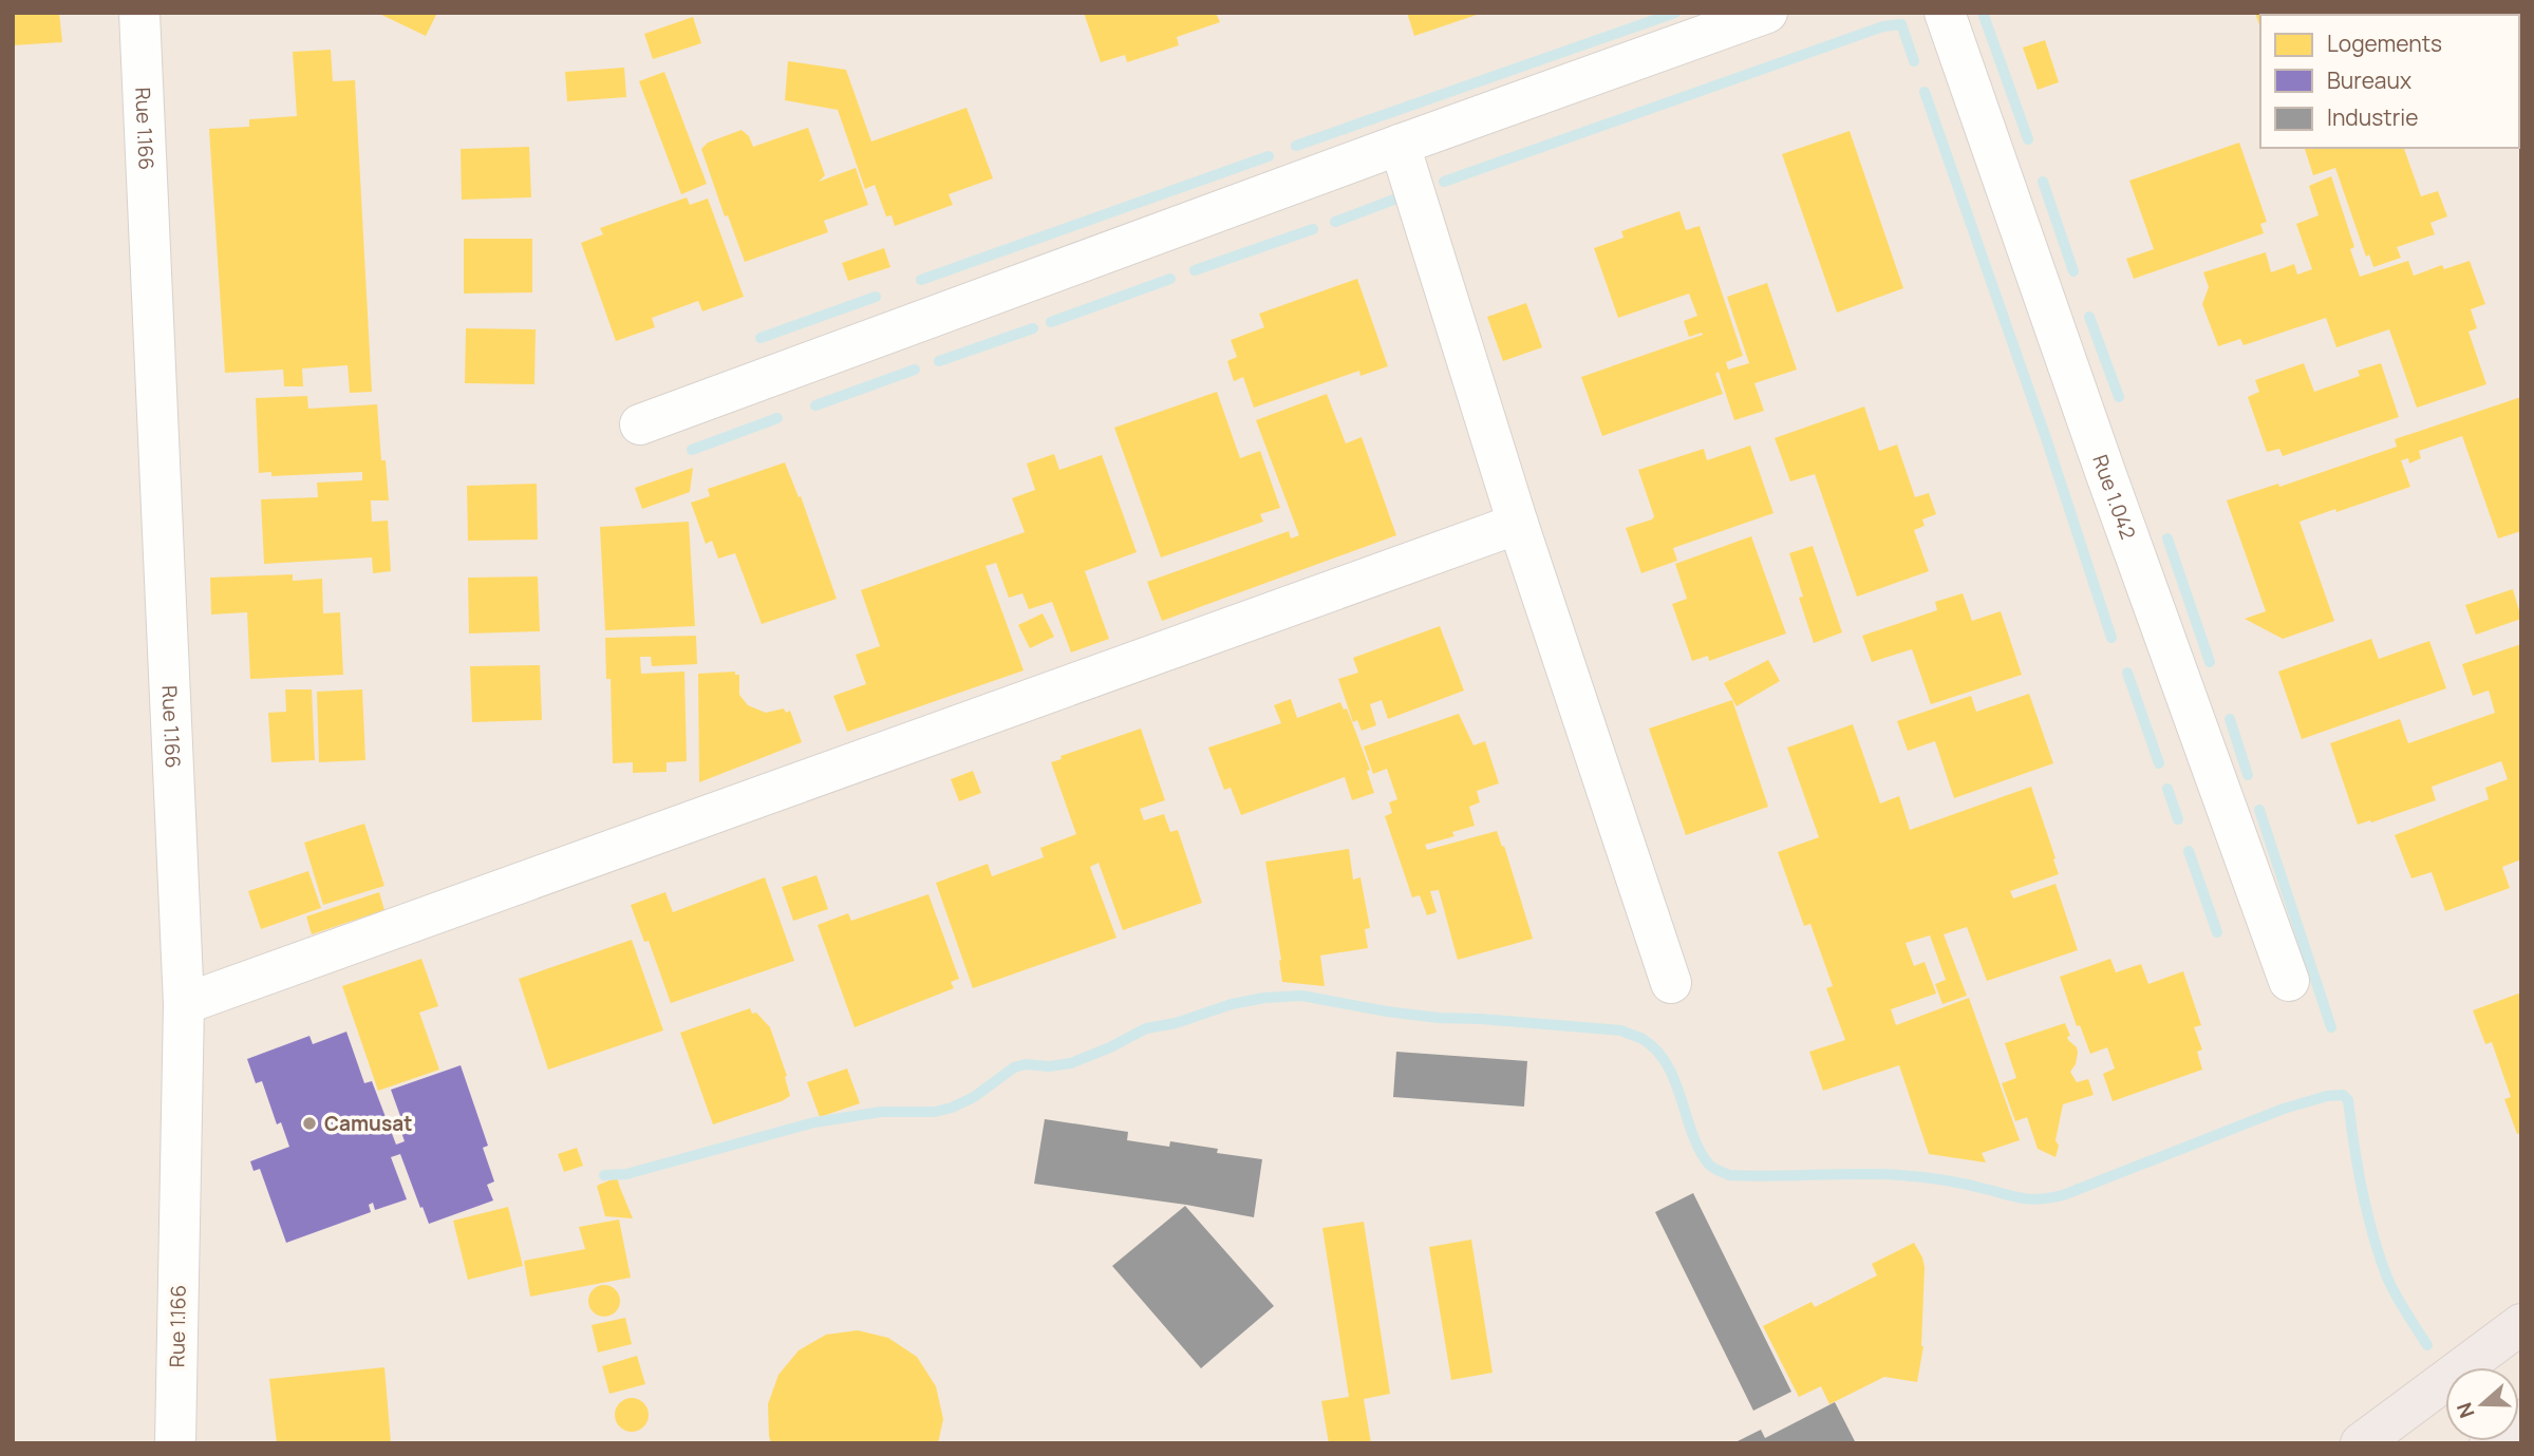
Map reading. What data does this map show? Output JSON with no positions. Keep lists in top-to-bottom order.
{
  "streets": {
    "street": ["Rue 1.166", "Rue 1.042"]
  },
  "places": ["Camusat"],
  "legend": ["Logements", "Bureaux", "Industrie"],
  "north": "left"
}
